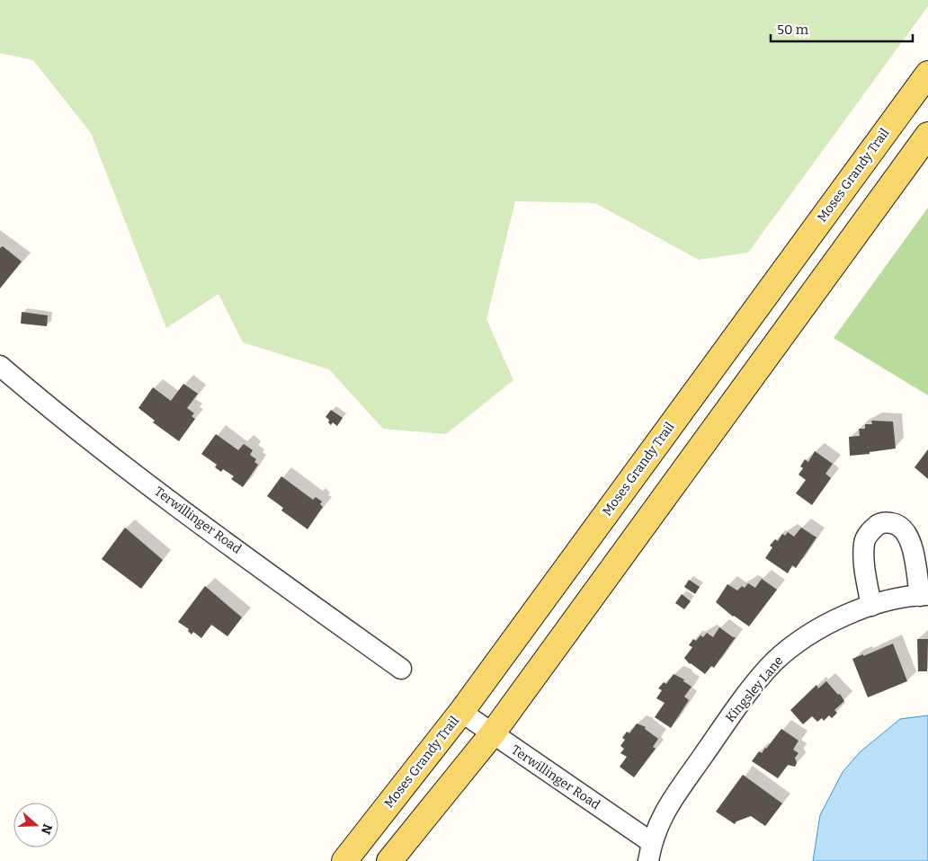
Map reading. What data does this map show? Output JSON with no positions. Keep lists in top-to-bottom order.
{
  "streets": {
    "main road": ["Moses Grandy Trail"],
    "street": ["Terwillinger Road", "Kingsley Lane"]
  },
  "crossings": [
    ["Moses Grandy Trail", "Terwillinger Road"],
    ["Terwillinger Road", "Kingsley Lane"]
  ],
  "scale_bar": "50 m",
  "north": "right"
}
